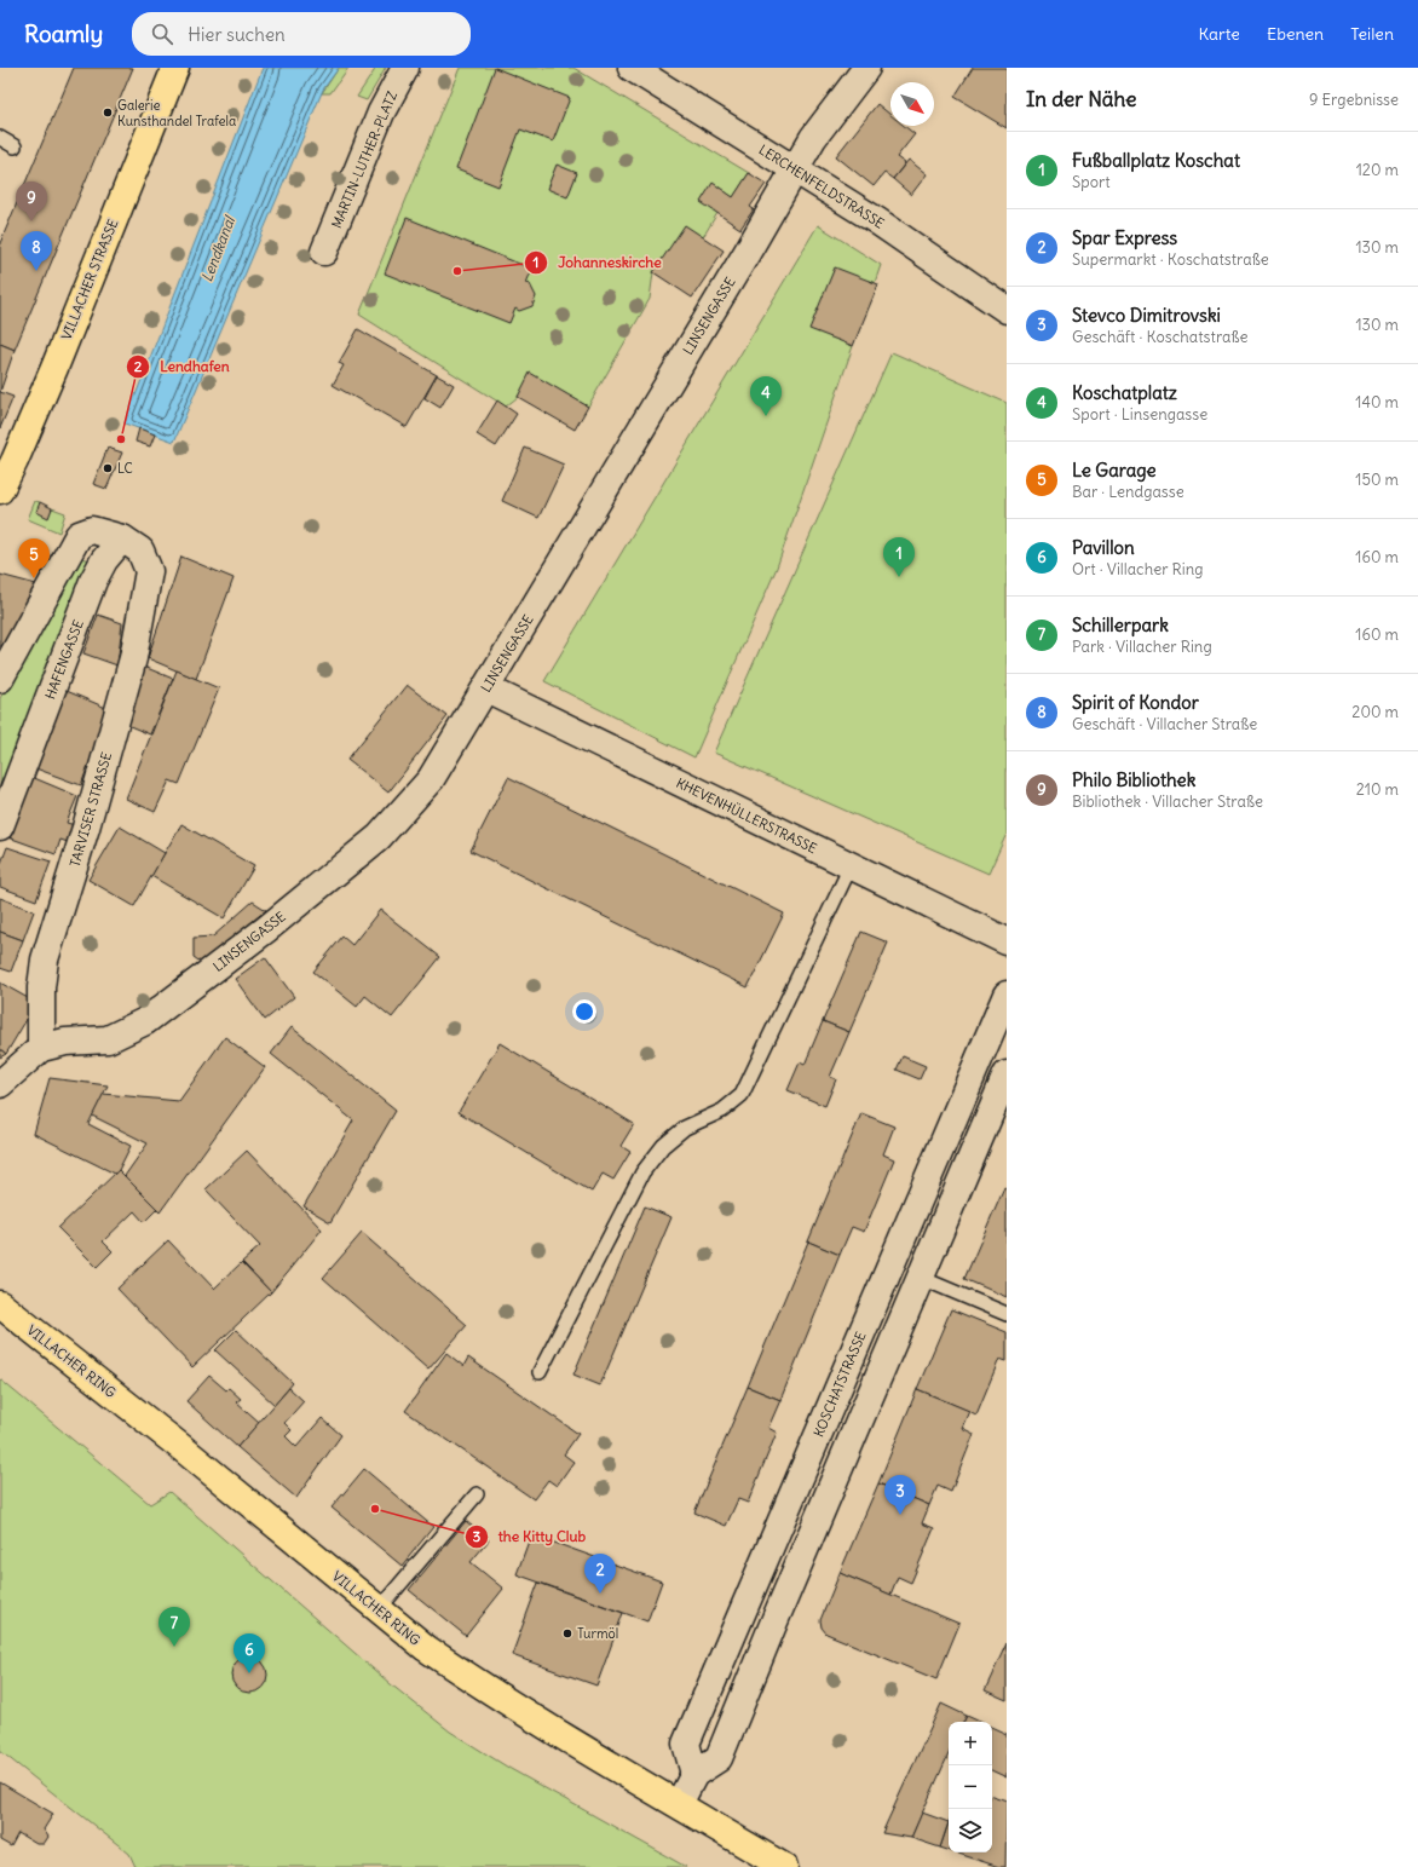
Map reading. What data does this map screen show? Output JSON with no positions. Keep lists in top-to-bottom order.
{
  "streets": {
    "main road": ["VILLACHER STRASSE", "VILLACHER RING"],
    "street": [
      "MARTIN-LUTHER-PLATZ",
      "LERCHENFELDSTRASSE",
      "LINSENGASSE",
      "HAFENGASSE",
      "TARVISER STRASSE",
      "KHEVENHÜLLERSTRASSE",
      "KOSCHATSTRASSE"
    ]
  },
  "crossings": [
    ["LERCHENFELDSTRASSE", "LINSENGASSE"],
    ["LINSENGASSE", "TARVISER STRASSE"],
    ["LINSENGASSE", "KHEVENHÜLLERSTRASSE"],
    ["HAFENGASSE", "TARVISER STRASSE"]
  ],
  "water": ["Lendkanal"],
  "places": [
    "Galerie Kunsthandel Trafela",
    "Johanneskirche",
    "Lendhafen",
    "LC",
    "the Kitty Club",
    "Turmöl"
  ],
  "north": "bottom right",
  "page": {
    "header": "Roamly",
    "search": "Hier suchen",
    "nav": ["Karte", "Ebenen", "Teilen"],
    "heading": ["In der Nähe", "9 Ergebnisse"],
    "list": [
      {
        "mark": "1",
        "name": "Fußballplatz Koschat",
        "note": "Sport",
        "value": "120 m"
      },
      {
        "mark": "2",
        "name": "Spar Express",
        "note": "Supermarkt · Koschatstraße",
        "value": "130 m"
      },
      {
        "mark": "3",
        "name": "Stevco Dimitrovski",
        "note": "Geschäft · Koschatstraße",
        "value": "130 m"
      },
      {
        "mark": "4",
        "name": "Koschatplatz",
        "note": "Sport · Linsengasse",
        "value": "140 m"
      },
      {
        "mark": "5",
        "name": "Le Garage",
        "note": "Bar · Lendgasse",
        "value": "150 m"
      },
      {
        "mark": "6",
        "name": "Pavillon",
        "note": "Ort · Villacher Ring",
        "value": "160 m"
      },
      {
        "mark": "7",
        "name": "Schillerpark",
        "note": "Park · Villacher Ring",
        "value": "160 m"
      },
      {
        "mark": "8",
        "name": "Spirit of Kondor",
        "note": "Geschäft · Villacher Straße",
        "value": "200 m"
      },
      {
        "mark": "9",
        "name": "Philo Bibliothek",
        "note": "Bibliothek · Villacher Straße",
        "value": "210 m"
      }
    ],
    "pins": [
      "9",
      "8",
      "4",
      "1",
      "5",
      "3",
      "2",
      "7",
      "6"
    ],
    "map_buttons": ["+", "−"]
  }
}
